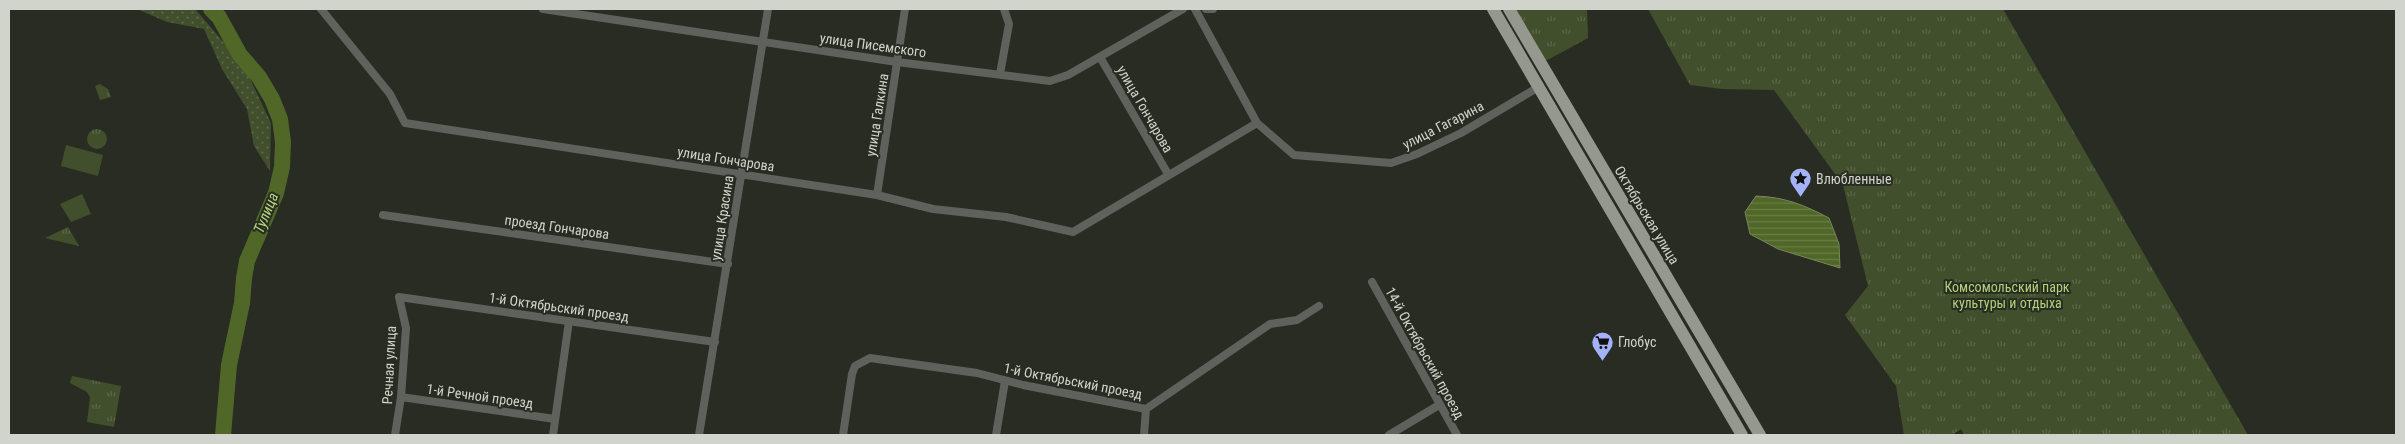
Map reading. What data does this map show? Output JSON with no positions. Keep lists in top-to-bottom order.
{
  "streets": {
    "main road": ["Октябрьская улица"],
    "street": [
      "улица Писемского",
      "улица Гончарова",
      "улица Галкина",
      "улица Гагарина",
      "улица Красина",
      "проезд Гончарова",
      "1-й Октябрьский проезд",
      "14-й Октябрьский проезд",
      "Речная улица",
      "1-й Речной проезд"
    ]
  },
  "crossings": [
    ["улица Писемского", "улица Гончарова"],
    ["улица Писемского", "улица Галкина"],
    ["улица Писемского", "улица Красина"],
    ["улица Гончарова", "улица Галкина"],
    ["улица Гончарова", "улица Гагарина"],
    ["улица Гончарова", "улица Красина"],
    ["улица Красина", "проезд Гончарова"],
    ["улица Красина", "1-й Октябрьский проезд"],
    ["1-й Октябрьский проезд", "Речная улица"],
    ["Речная улица", "1-й Речной проезд"]
  ],
  "water": ["Тулица"],
  "parks": ["Комсомольский парк культуры и отдыха"],
  "places": {
    "place": ["Влюбленные"],
    "supermarket": ["Глобус"]
  }
}
